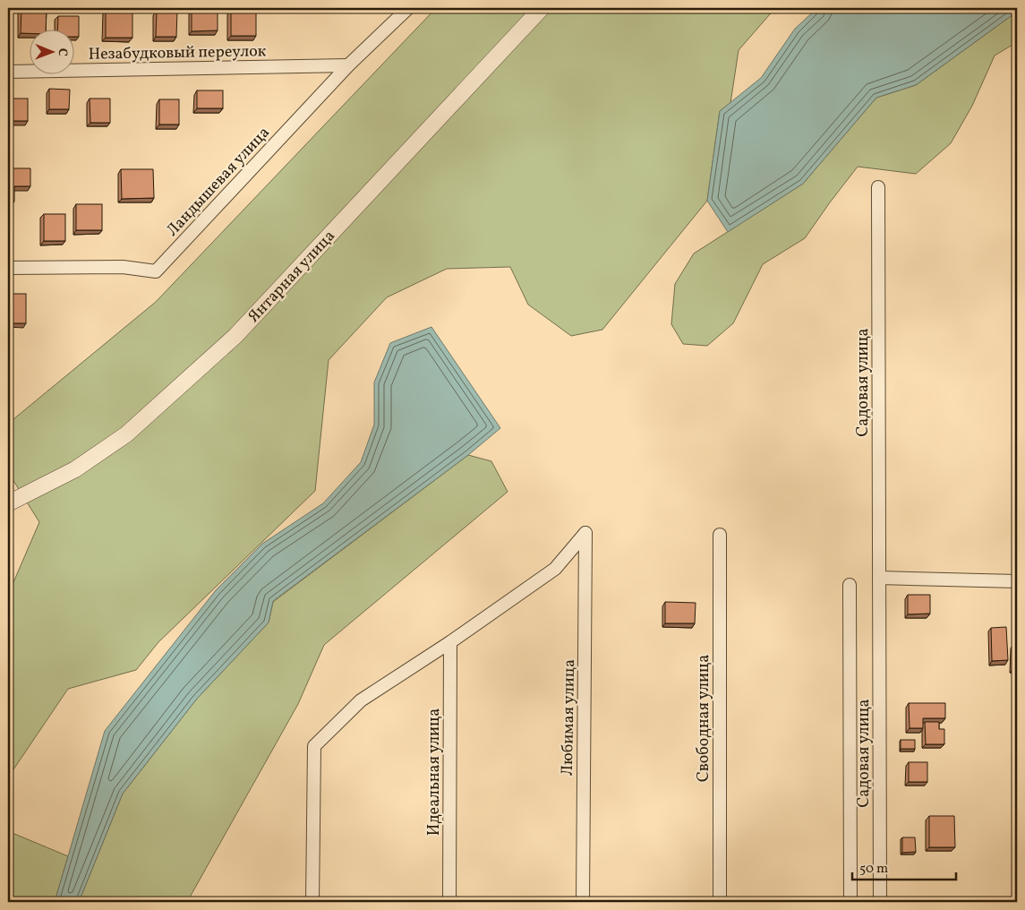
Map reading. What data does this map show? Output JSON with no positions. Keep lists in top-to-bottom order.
{
  "streets": {
    "street": [
      "Незабудковый переулок",
      "Ландышевая улица",
      "Янтарная улица",
      "Садовая улица",
      "Любимая улица",
      "Свободная улица",
      "Идеальная улица"
    ]
  },
  "crossings": [
    ["Незабудковый переулок", "Ландышевая улица"],
    ["Любимая улица", "Идеальная улица"]
  ],
  "scale_bar": "50 m",
  "north": "right"
}
